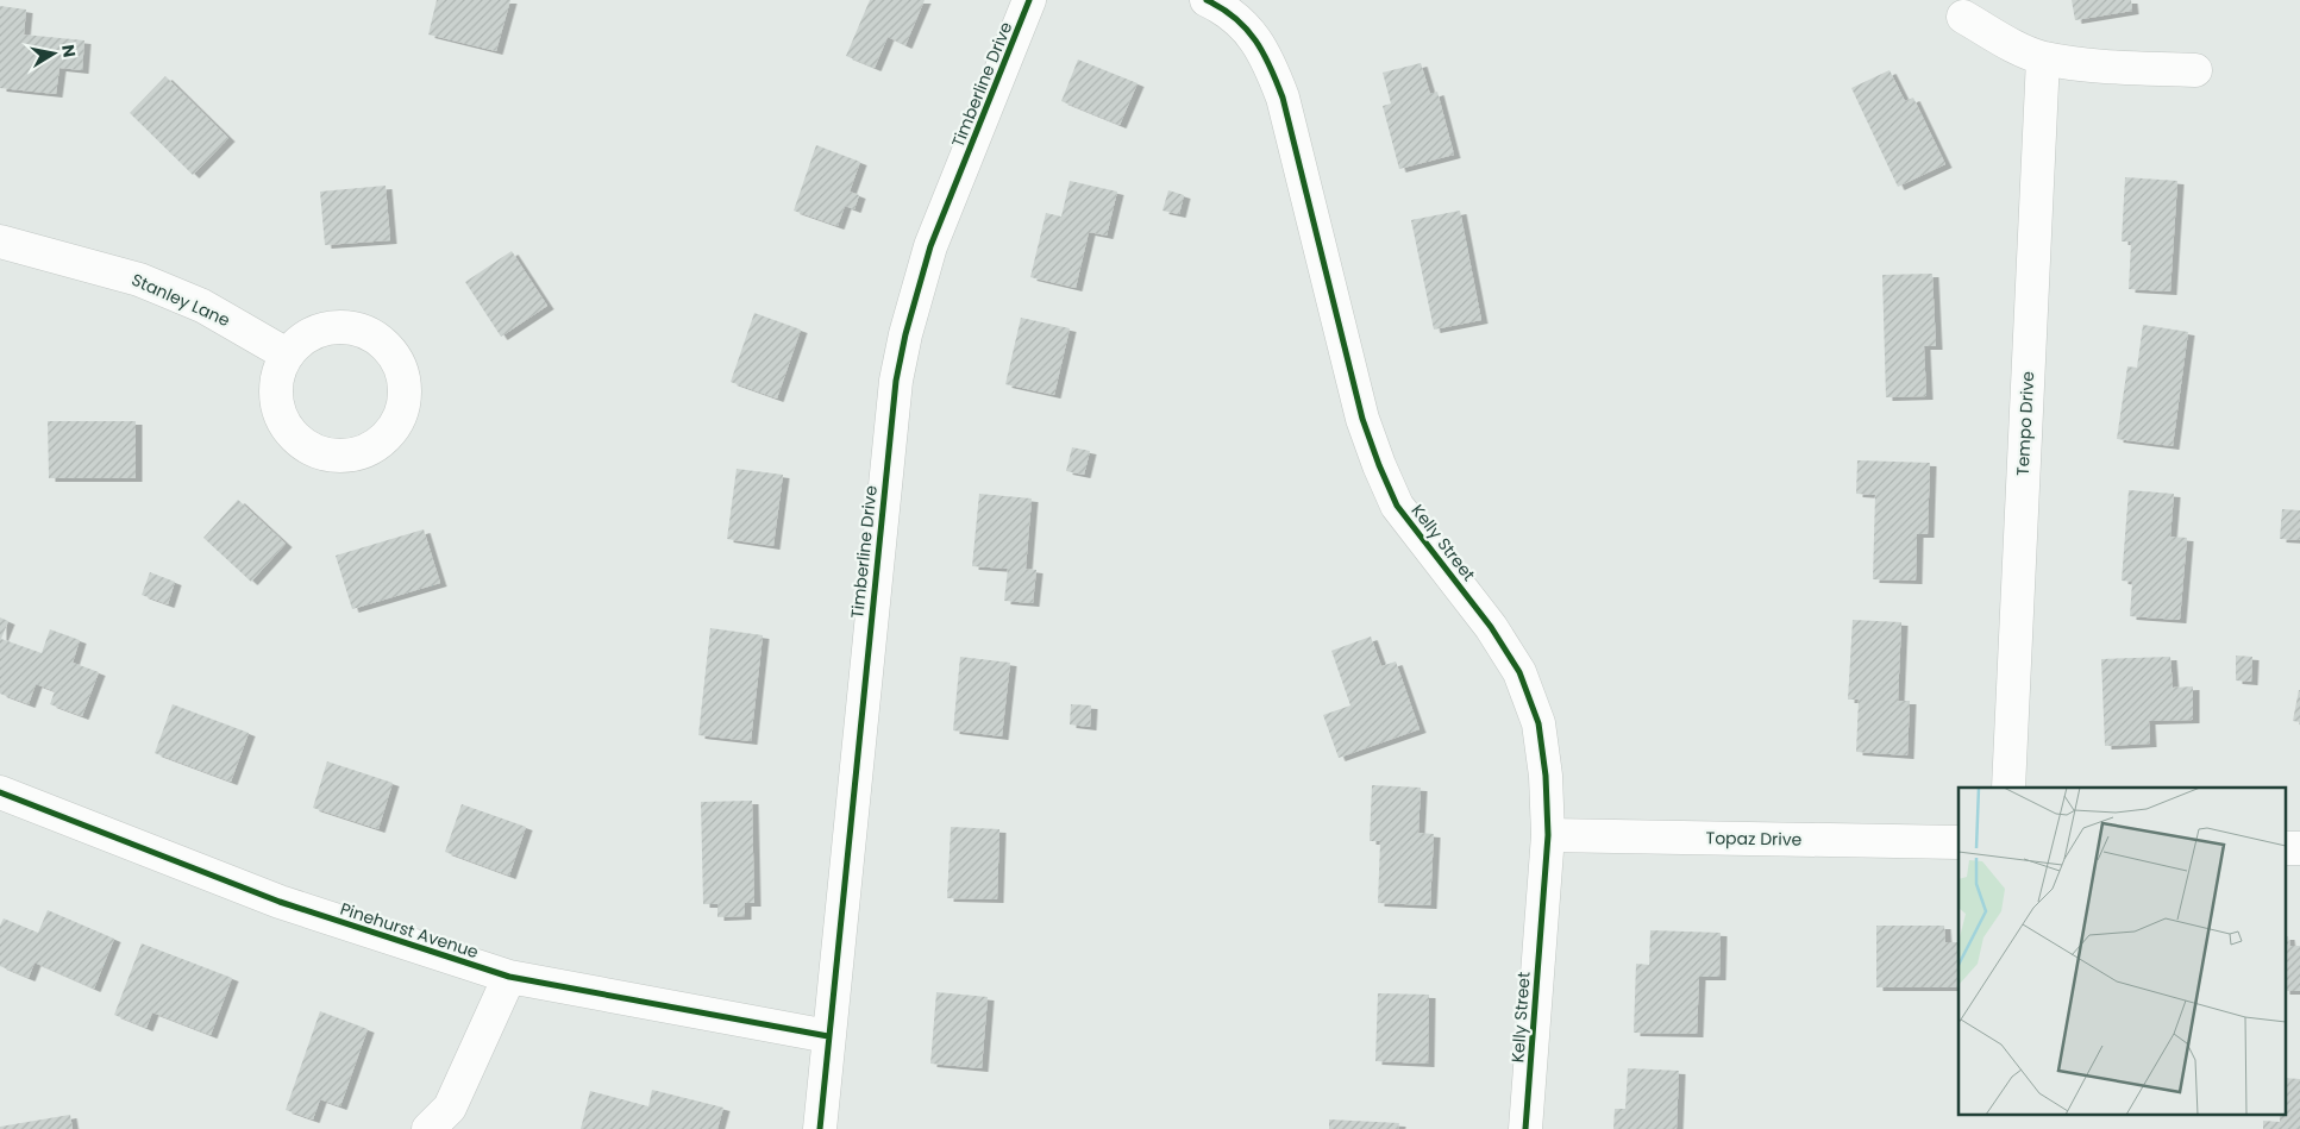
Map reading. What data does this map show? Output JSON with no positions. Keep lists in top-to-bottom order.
{
  "streets": {
    "street": [
      "Timberline Drive",
      "Stanley Lane",
      "Tempo Drive",
      "Kelly Street",
      "Topaz Drive",
      "Pinehurst Avenue"
    ]
  },
  "crossings": [
    ["Timberline Drive", "Pinehurst Avenue"],
    ["Kelly Street", "Topaz Drive"]
  ],
  "north": "right"
}
